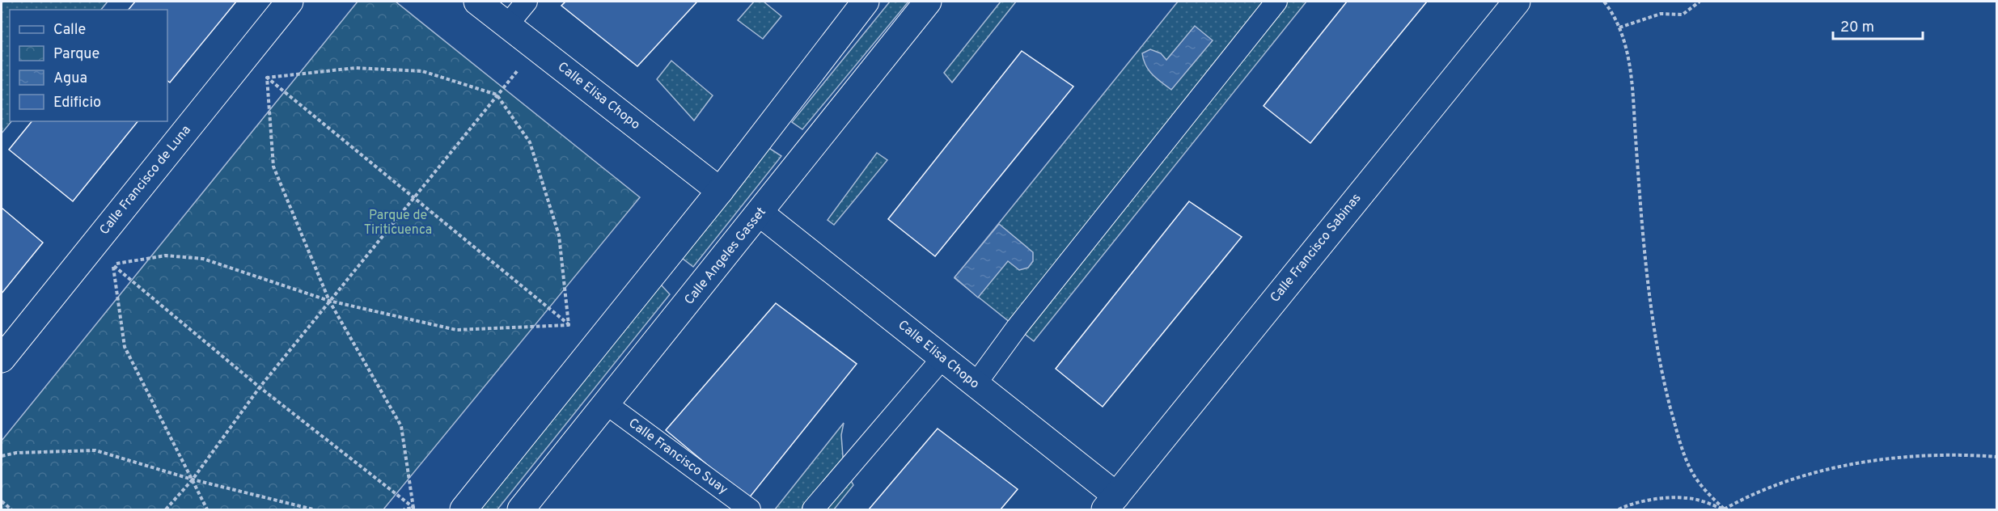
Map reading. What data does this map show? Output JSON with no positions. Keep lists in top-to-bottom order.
{
  "streets": {
    "street": [
      "Calle Elisa Chopo",
      "Calle Francisco de Luna",
      "Calle Francisco Sabinas",
      "Calle Angeles Gasset",
      "Calle Francisco Suay"
    ]
  },
  "crossings": [
    ["Calle Elisa Chopo", "Calle Francisco Sabinas"],
    ["Calle Elisa Chopo", "Calle Angeles Gasset"],
    ["Calle Angeles Gasset", "Calle Francisco Suay"]
  ],
  "parks": ["Parque de Tiriticuenca"],
  "legend": [
    "Calle",
    "Parque",
    "Agua",
    "Edificio"
  ],
  "scale_bar": "20 m"
}
